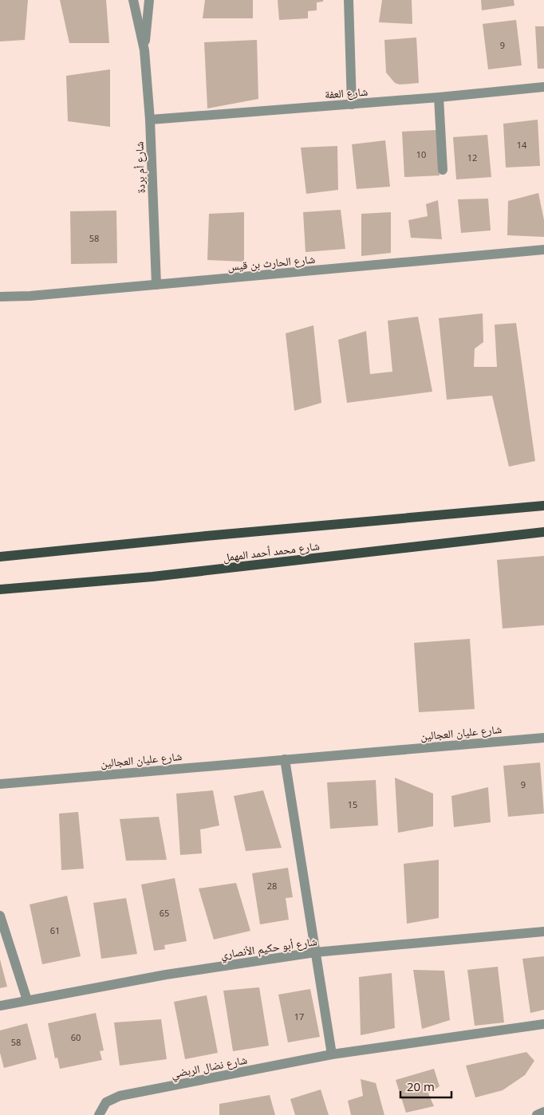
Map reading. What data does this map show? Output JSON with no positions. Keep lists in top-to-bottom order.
{
  "streets": {
    "main road": ["شارع محمد أحمد المهمل"],
    "street": [
      "شارع العفة",
      "شارع أم بردة",
      "شارع الحارث بن قيس",
      "شارع عليان العجالين",
      "شارع أبو حكيم الأنصاري",
      "شارع نضال الربضي"
    ]
  },
  "crossings": [
    ["شارع العفة", "شارع أم بردة"],
    ["شارع أم بردة", "شارع الحارث بن قيس"]
  ],
  "house_numbers": [
    "9",
    "14",
    "10",
    "12",
    "58",
    "9",
    "15",
    "28",
    "65",
    "61",
    "17",
    "60",
    "58"
  ],
  "scale_bar": "20 m"
}
